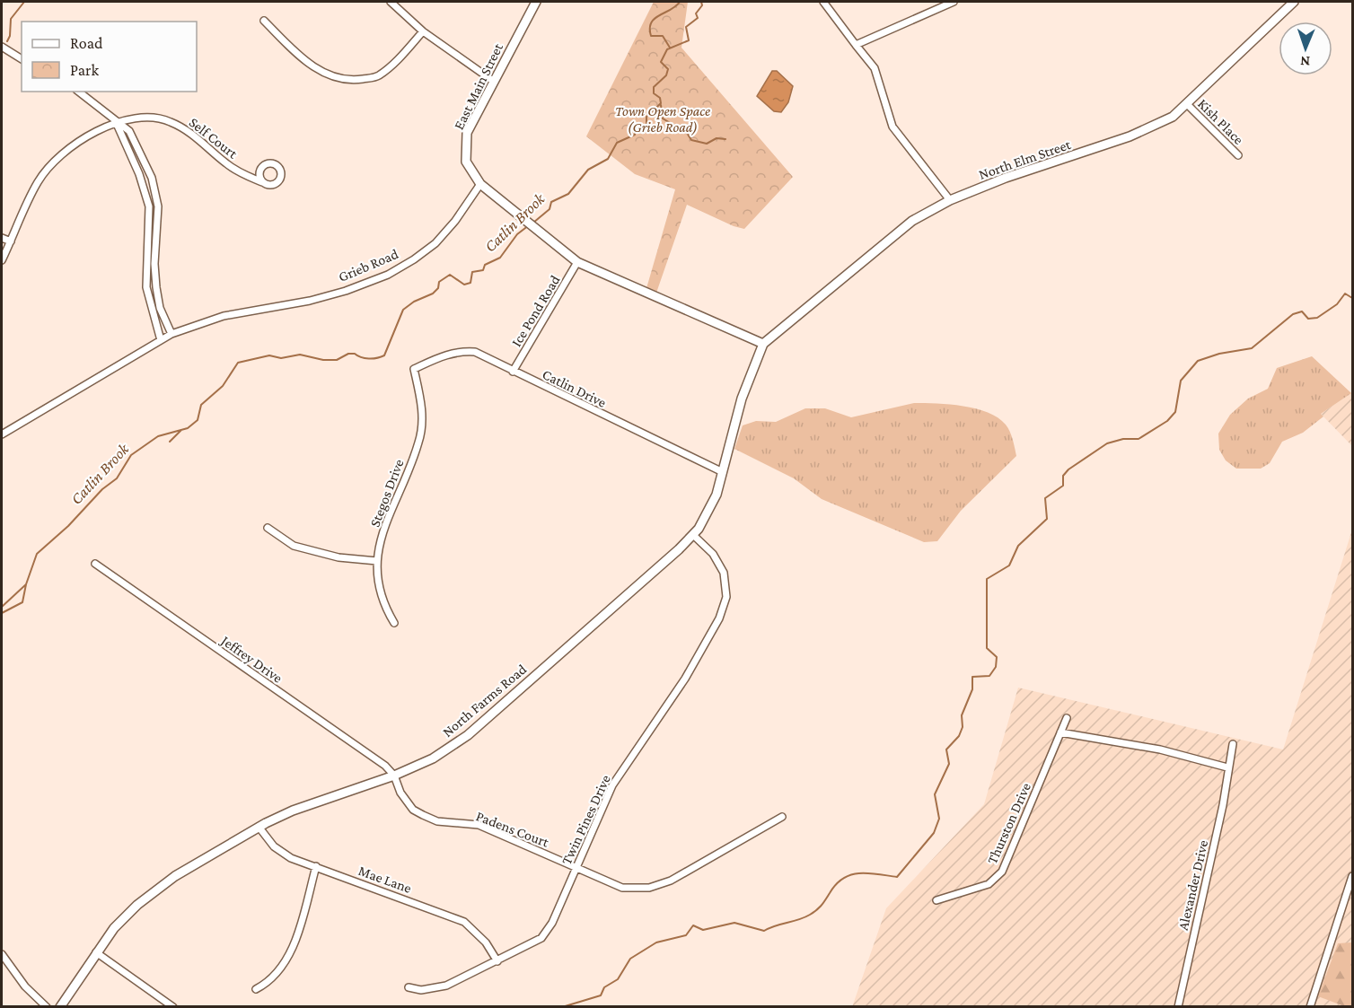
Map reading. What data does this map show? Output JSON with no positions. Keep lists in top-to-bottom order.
{
  "streets": {
    "main road": ["East Main Street", "North Elm Street", "North Farms Road"],
    "street": [
      "Kish Place",
      "Self Court",
      "Grieb Road",
      "Ice Pond Road",
      "Catlin Drive",
      "Stegos Drive",
      "Jeffrey Drive",
      "Twin Pines Drive",
      "Thurston Drive",
      "Padens Court",
      "Mae Lane",
      "Alexander Drive"
    ]
  },
  "crossings": [
    ["East Main Street", "Grieb Road"],
    ["Kish Place", "North Elm Street"],
    ["North Elm Street", "North Farms Road"],
    ["Ice Pond Road", "Catlin Drive"],
    ["Catlin Drive", "Stegos Drive"],
    ["Catlin Drive", "North Farms Road"],
    ["Jeffrey Drive", "North Farms Road"],
    ["Jeffrey Drive", "Padens Court"],
    ["North Farms Road", "Twin Pines Drive"],
    ["North Farms Road", "Padens Court"],
    ["North Farms Road", "Mae Lane"],
    ["Twin Pines Drive", "Padens Court"],
    ["Twin Pines Drive", "Mae Lane"]
  ],
  "water": ["Catlin Brook"],
  "parks": ["Town Open Space (Grieb Road)"],
  "legend": ["Road", "Park"],
  "north": "bottom"
}
